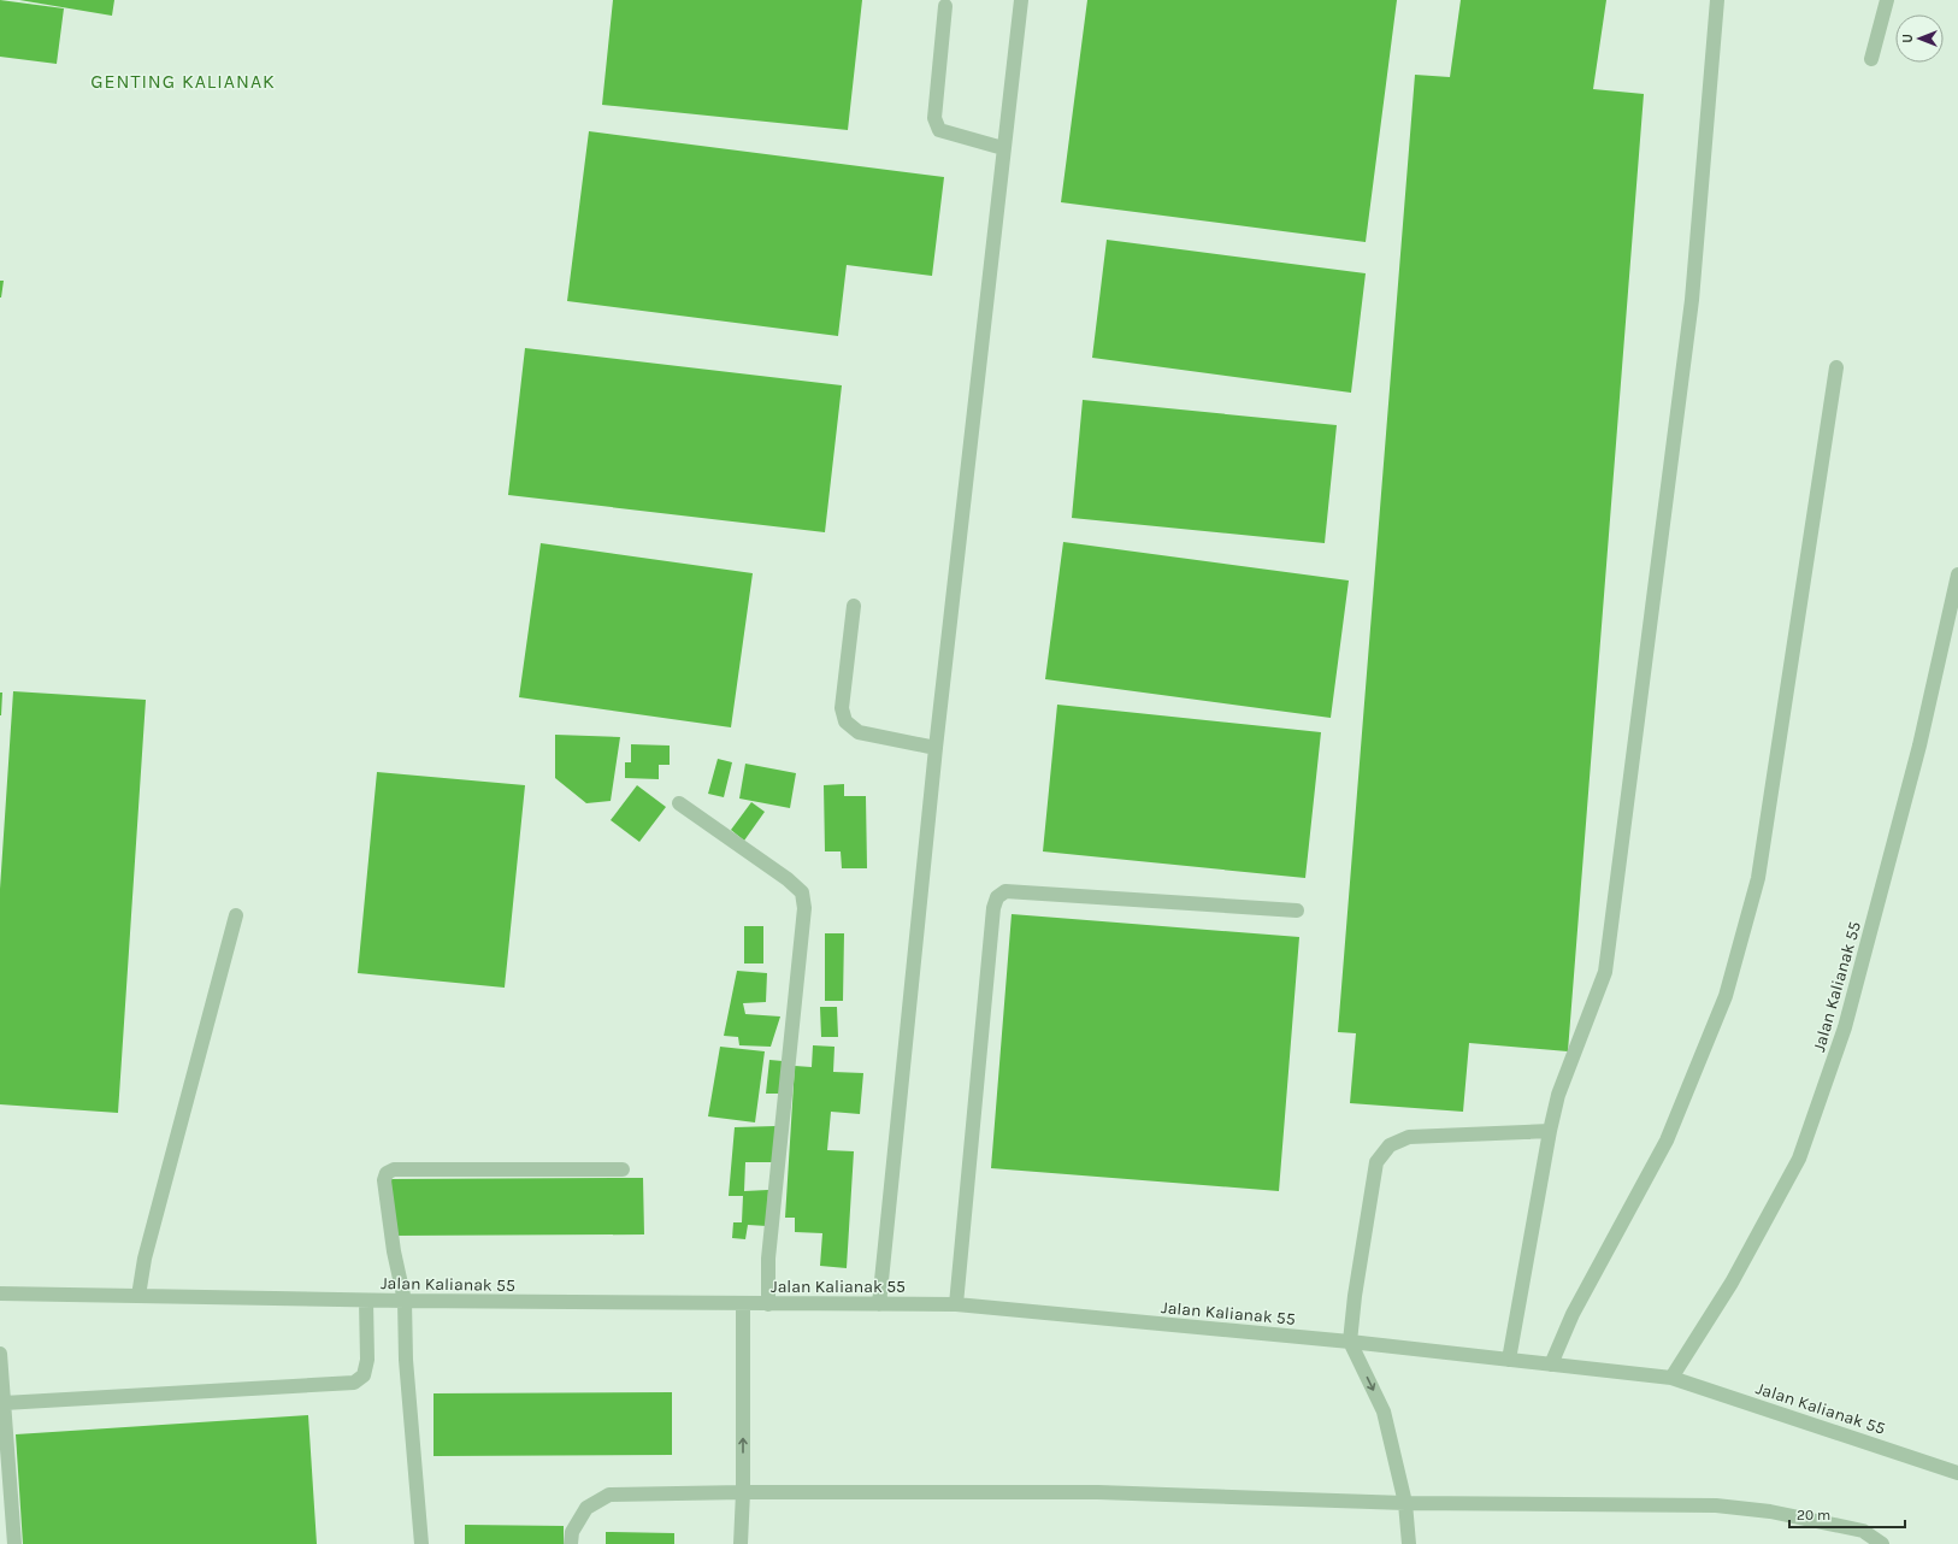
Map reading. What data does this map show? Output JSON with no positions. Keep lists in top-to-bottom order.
{
  "streets": {
    "lane": ["Jalan Kalianak 55"]
  },
  "districts": ["GENTING KALIANAK"],
  "scale_bar": "20 m",
  "north": "left"
}
